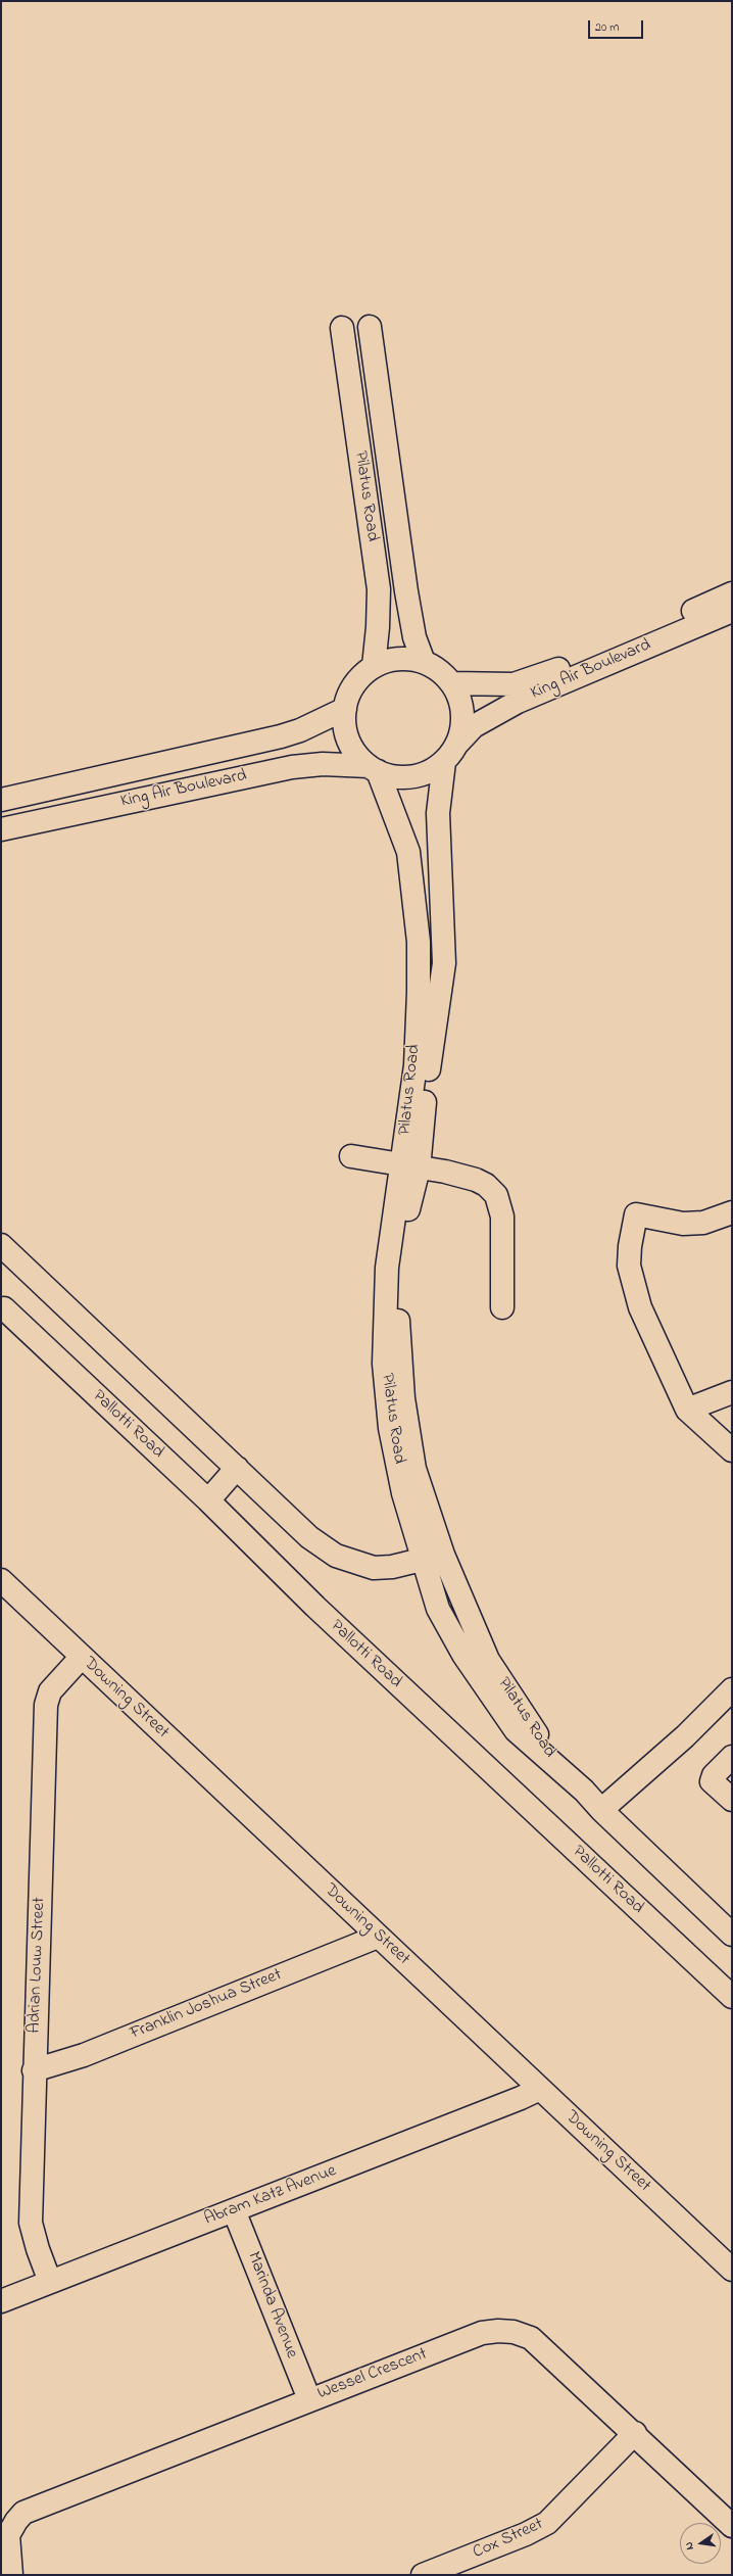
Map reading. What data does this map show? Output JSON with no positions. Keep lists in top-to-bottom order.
{
  "streets": {
    "street": [
      "Pilatus Road",
      "King Air Boulevard",
      "Pallotti Road",
      "Downing Street",
      "Adrian Louw Street",
      "Franklin Joshua Street",
      "Abram Katz Avenue",
      "Marinda Avenue",
      "Wessel Crescent",
      "Cox Street"
    ]
  },
  "crossings": [
    ["Pilatus Road", "King Air Boulevard"],
    ["Downing Street", "Adrian Louw Street"],
    ["Downing Street", "Franklin Joshua Street"],
    ["Downing Street", "Abram Katz Avenue"],
    ["Adrian Louw Street", "Franklin Joshua Street"],
    ["Adrian Louw Street", "Abram Katz Avenue"],
    ["Abram Katz Avenue", "Marinda Avenue"],
    ["Marinda Avenue", "Wessel Crescent"],
    ["Wessel Crescent", "Cox Street"]
  ],
  "scale_bar": "20 m",
  "north": "left"
}
